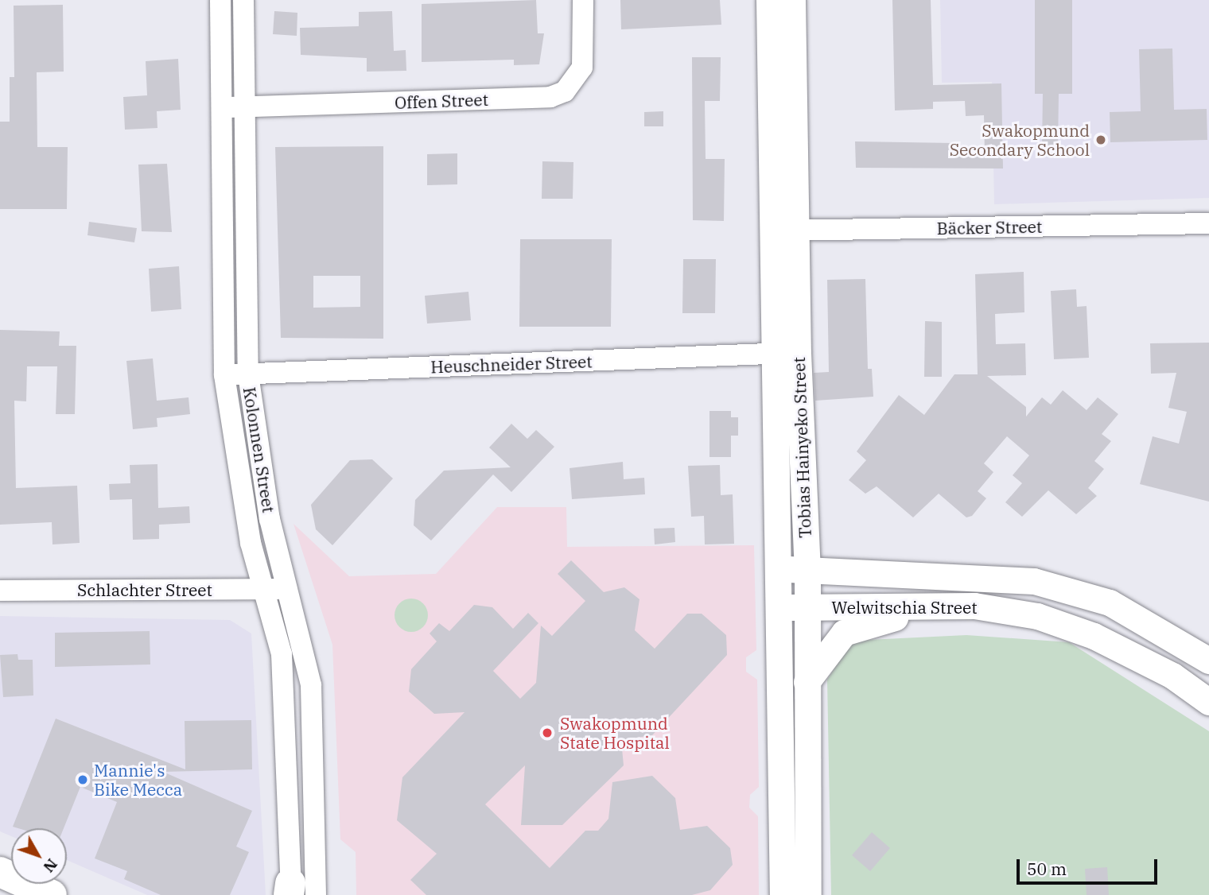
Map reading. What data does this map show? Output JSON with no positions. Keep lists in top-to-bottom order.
{
  "streets": {
    "street": [
      "Offen Street",
      "Bäcker Street",
      "Heuschneider Street",
      "Tobias Hainyeko Street",
      "Kolonnen Street",
      "Schlachter Street",
      "Welwitschia Street"
    ]
  },
  "crossings": [
    ["Offen Street", "Kolonnen Street"],
    ["Bäcker Street", "Tobias Hainyeko Street"],
    ["Heuschneider Street", "Tobias Hainyeko Street"],
    ["Heuschneider Street", "Kolonnen Street"],
    ["Tobias Hainyeko Street", "Welwitschia Street"],
    ["Kolonnen Street", "Schlachter Street"]
  ],
  "places": ["Swakopmund Secondary School", "Swakopmund State Hospital", "Mannie's Bike Mecca"],
  "scale_bar": "50 m",
  "north": "bottom right"
}
